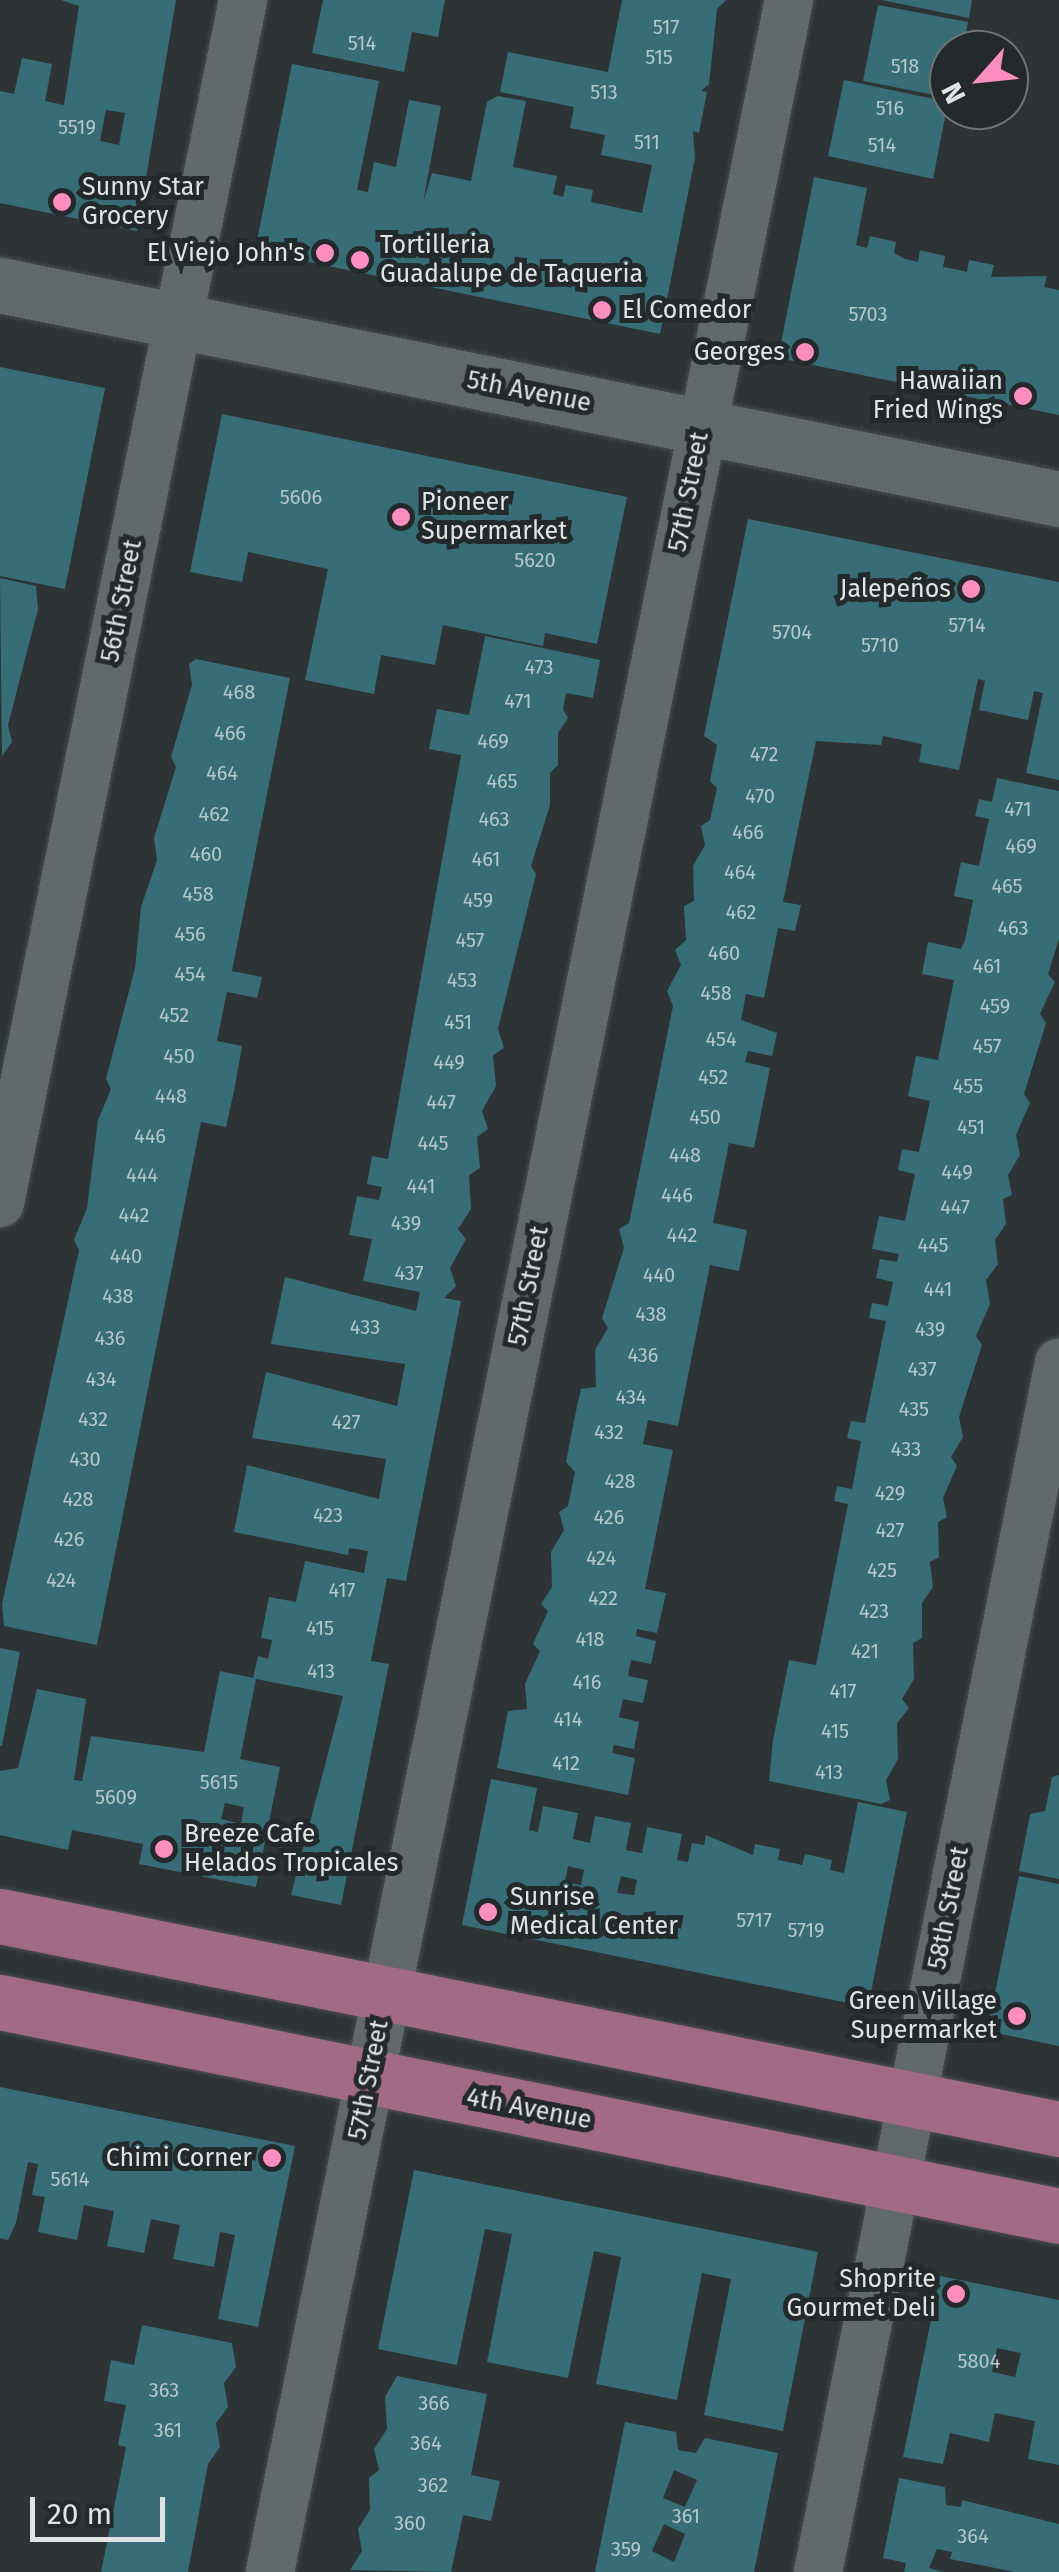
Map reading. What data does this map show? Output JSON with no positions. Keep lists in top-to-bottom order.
{
  "streets": {
    "main road": ["4th Avenue"],
    "street": [
      "5th Avenue",
      "57th Street",
      "56th Street",
      "58th Street"
    ]
  },
  "crossings": [
    ["5th Avenue", "57th Street"],
    ["5th Avenue", "56th Street"],
    ["57th Street", "4th Avenue"],
    ["58th Street", "4th Avenue"]
  ],
  "places": [
    "Sunny Star Grocery",
    "El Viejo John's",
    "Tortilleria Guadalupe de Taqueria",
    "El Comedor",
    "Georges",
    "Hawaiian Fried Wings",
    "Pioneer Supermarket",
    "Jalepeños",
    "Breeze Cafe Helados Tropicales",
    "Sunrise Medical Center",
    "Green Village Supermarket",
    "Chimi Corner",
    "Shoprite Gourmet Deli"
  ],
  "house_numbers": [
    "517",
    "514",
    "515",
    "518",
    "513",
    "516",
    "5519",
    "511",
    "514",
    "5703",
    "5606",
    "5620",
    "5714",
    "5704",
    "5710",
    "473",
    "468",
    "471",
    "466",
    "469",
    "472",
    "464",
    "465",
    "470",
    "471",
    "462",
    "463",
    "466",
    "469",
    "460",
    "461",
    "464",
    "465",
    "458",
    "459",
    "462",
    "463",
    "456",
    "457",
    "460",
    "461",
    "454",
    "453",
    "458",
    "459",
    "452",
    "451",
    "454",
    "457",
    "450",
    "449",
    "452",
    "455",
    "448",
    "447",
    "450",
    "451",
    "446",
    "445",
    "448",
    "449",
    "444",
    "441",
    "446",
    "447",
    "442",
    "439",
    "442",
    "445",
    "440",
    "437",
    "440",
    "441",
    "438",
    "438",
    "433",
    "439",
    "436",
    "436",
    "437",
    "434",
    "434",
    "435",
    "432",
    "427",
    "432",
    "433",
    "430",
    "428",
    "429",
    "428",
    "423",
    "426",
    "427",
    "426",
    "424",
    "425",
    "424",
    "417",
    "422",
    "423",
    "415",
    "418",
    "421",
    "413",
    "416",
    "417",
    "414",
    "415",
    "412",
    "413",
    "5615",
    "5609",
    "5717",
    "5719",
    "5614",
    "5804",
    "363",
    "366",
    "361",
    "364",
    "362",
    "361",
    "360",
    "364",
    "359"
  ],
  "scale_bar": "20 m",
  "north": "bottom left"
}
